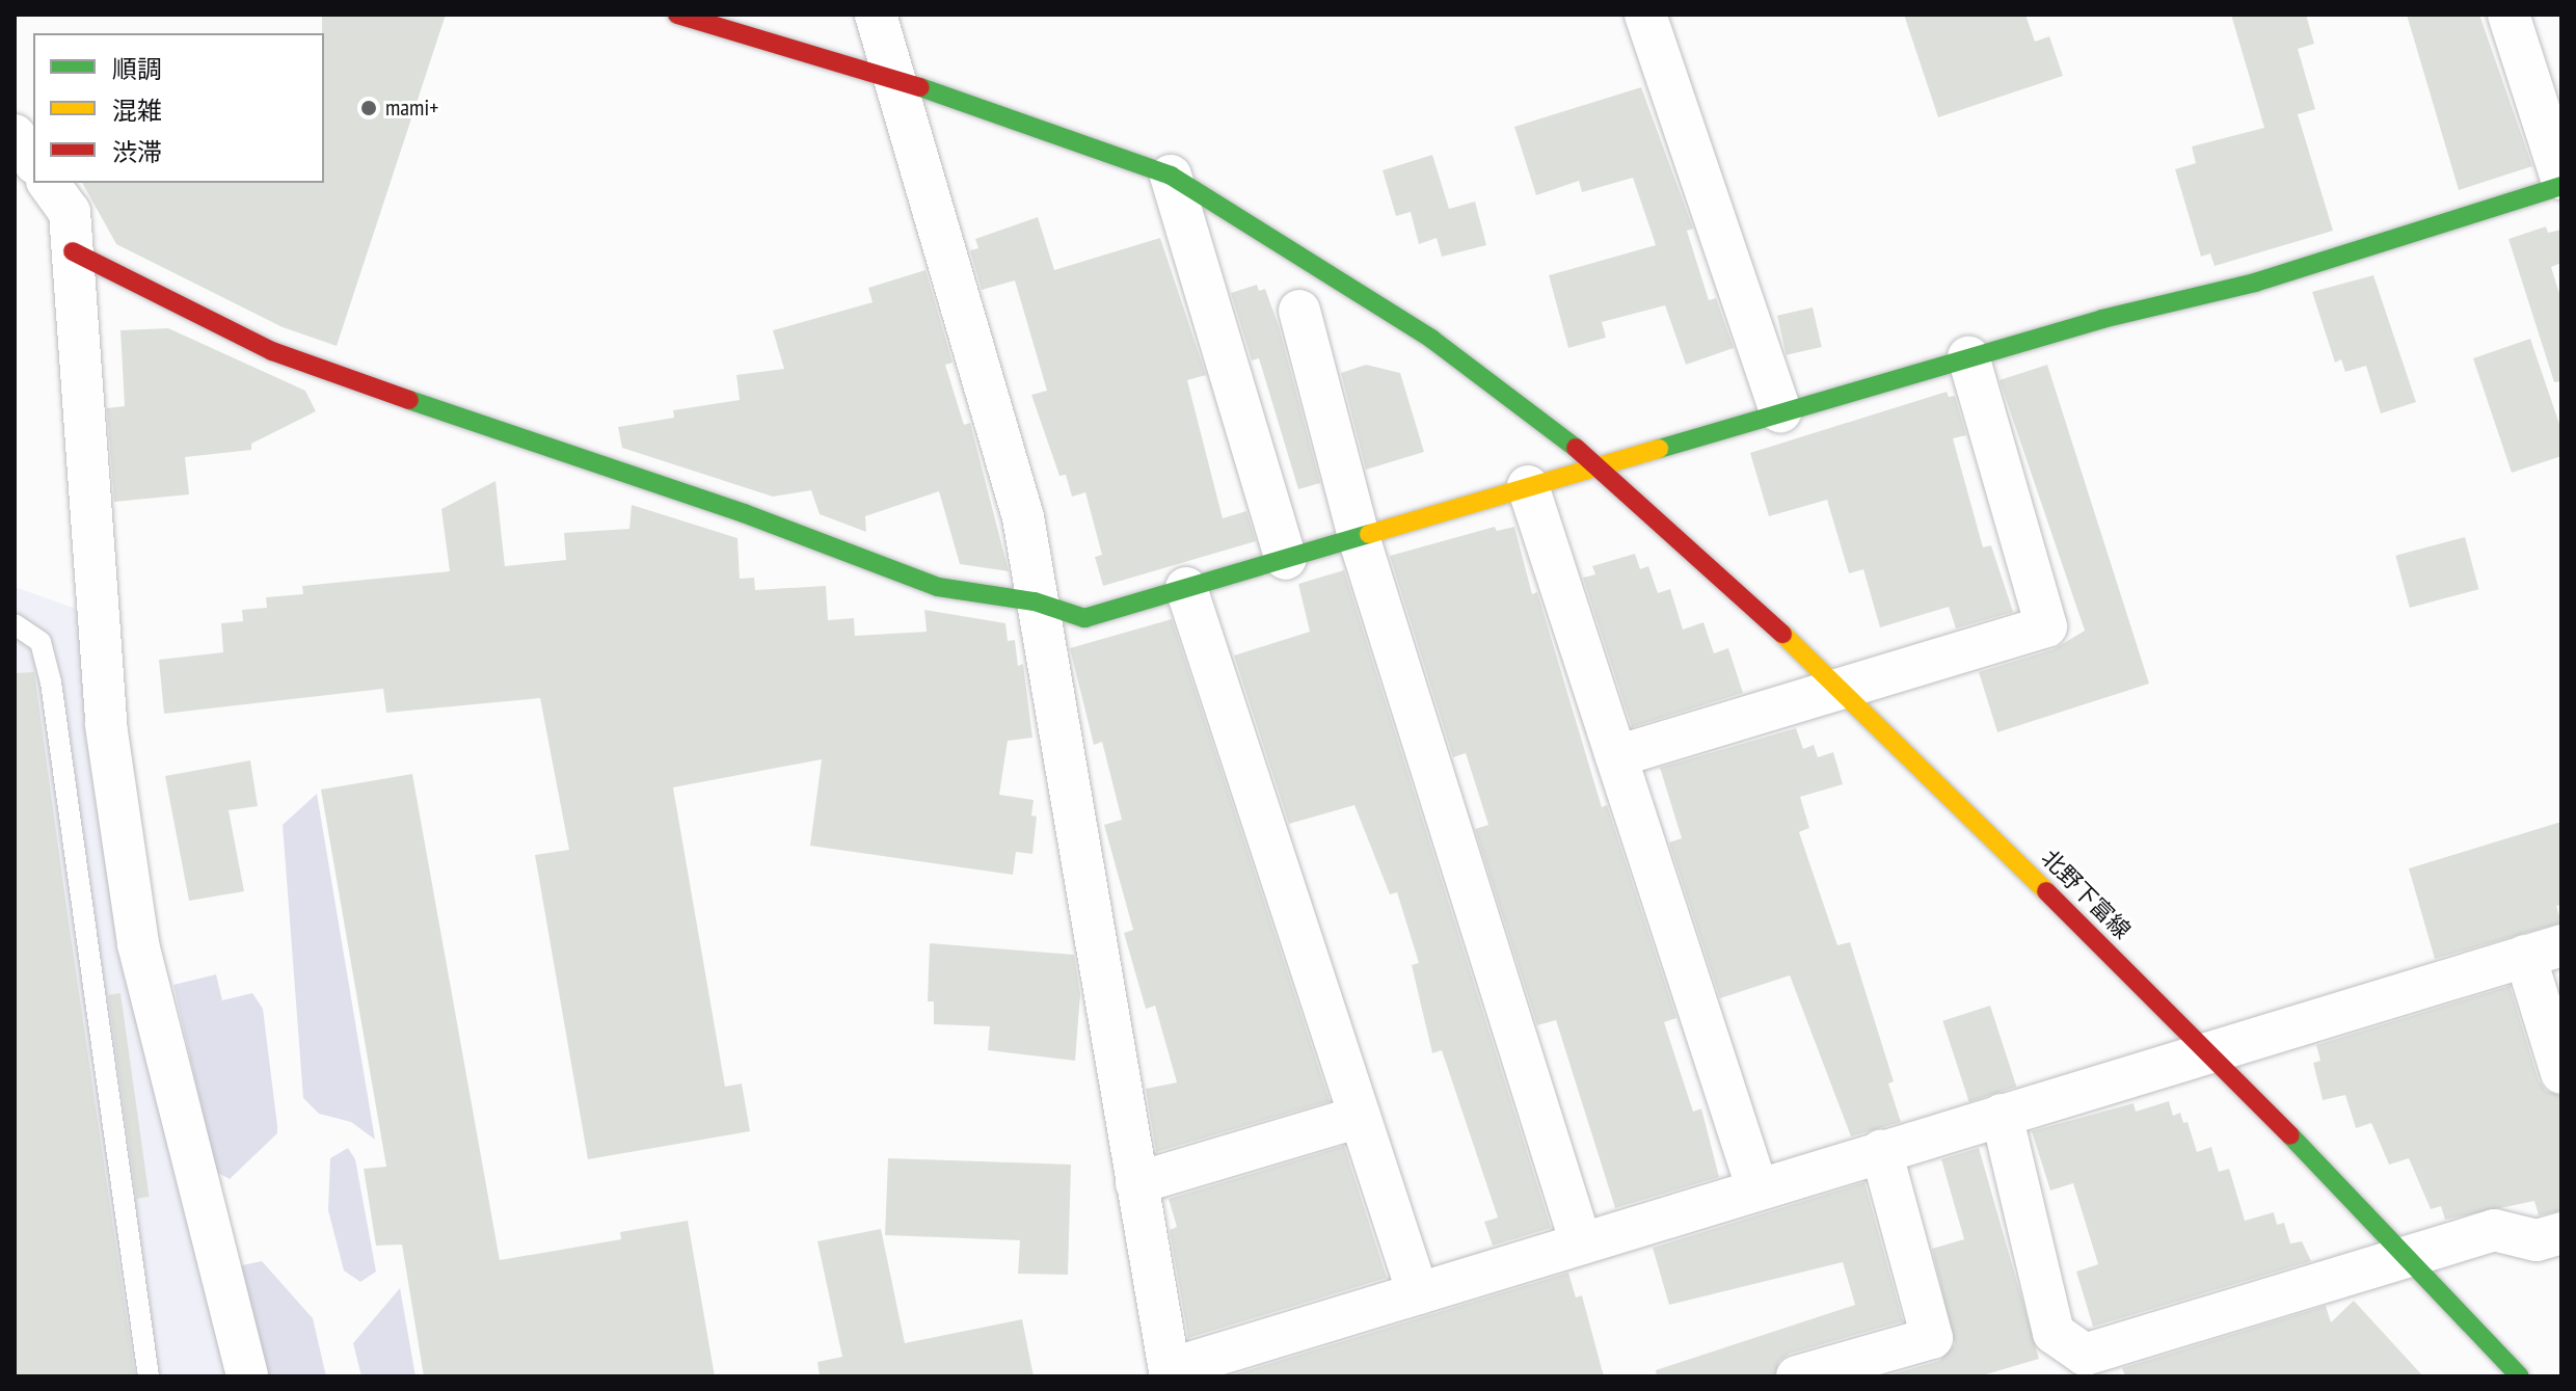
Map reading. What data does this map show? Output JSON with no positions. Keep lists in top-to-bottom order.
{
  "streets": {
    "street": ["北野下富線"]
  },
  "places": ["mami+"],
  "legend": ["順調", "混雑", "渋滞"]
}
